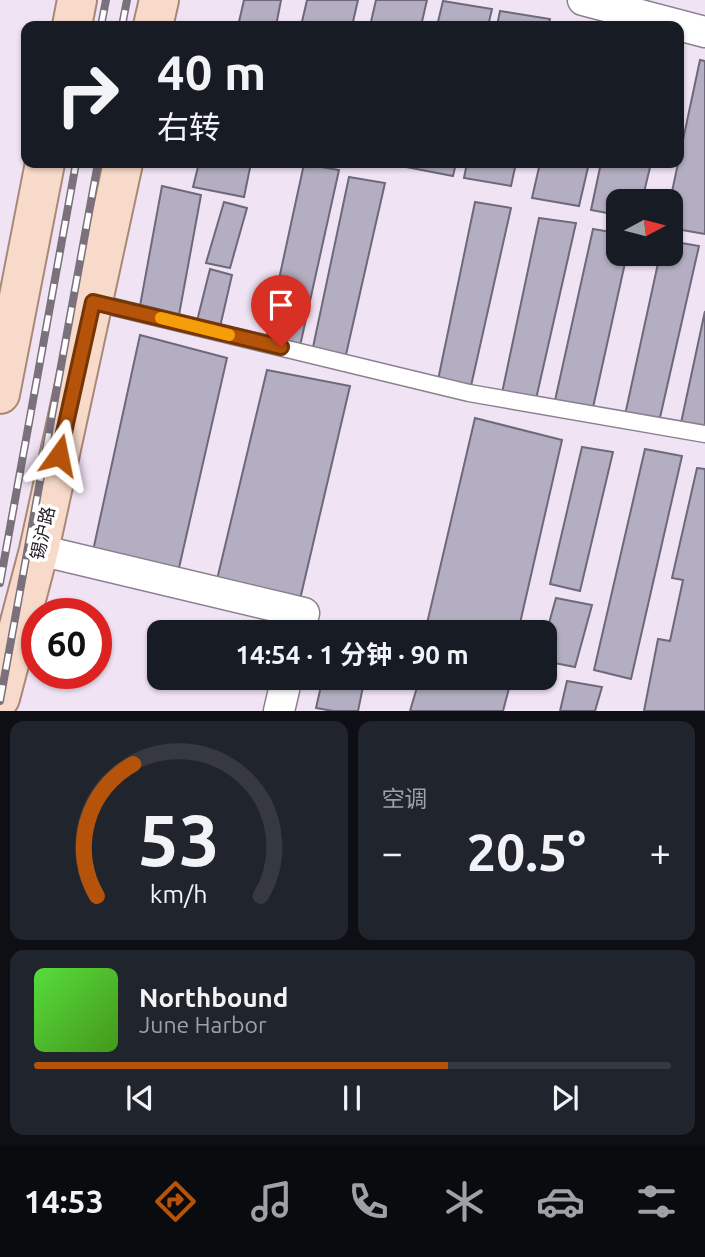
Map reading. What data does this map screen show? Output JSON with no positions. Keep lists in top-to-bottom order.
{
  "streets": {
    "main road": ["锡沪路"]
  },
  "north": "right",
  "page": {
    "turn": ["40 m", "右转"],
    "limit": "60",
    "trip": "14:54 · 1 分钟 · 90 m",
    "tile": "空调",
    "heat": ["−", "20.5°", "+"],
    "song": ["Northbound", "June Harbor"],
    "tabs": "14:53",
    "gauge": ["53", "km/h"]
  }
}
